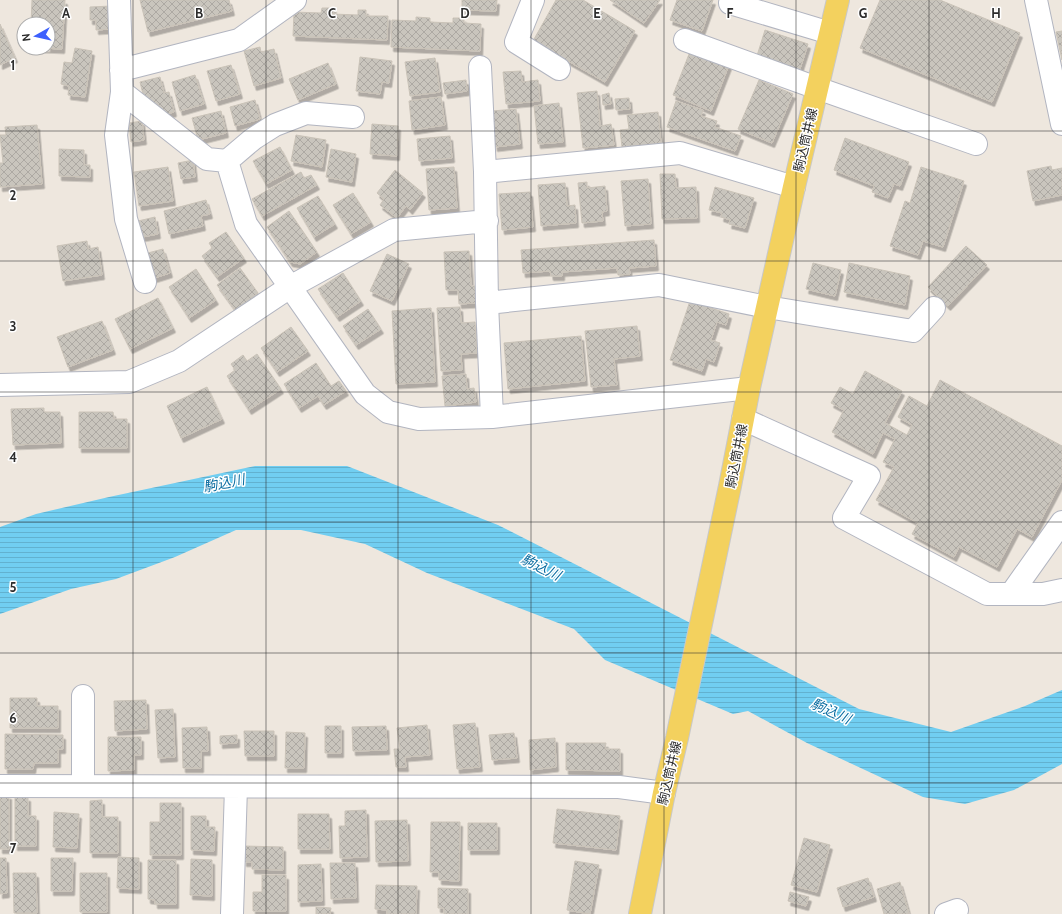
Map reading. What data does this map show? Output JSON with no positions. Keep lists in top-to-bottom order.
{
  "streets": {
    "main road": ["駒込筒井線"]
  },
  "water": ["駒込川"],
  "north": "left",
  "grid": {
    "columns": [
      "A",
      "B",
      "C",
      "D",
      "E",
      "F",
      "G",
      "H"
    ],
    "rows": [
      "1",
      "2",
      "3",
      "4",
      "5",
      "6",
      "7"
    ]
  }
}
